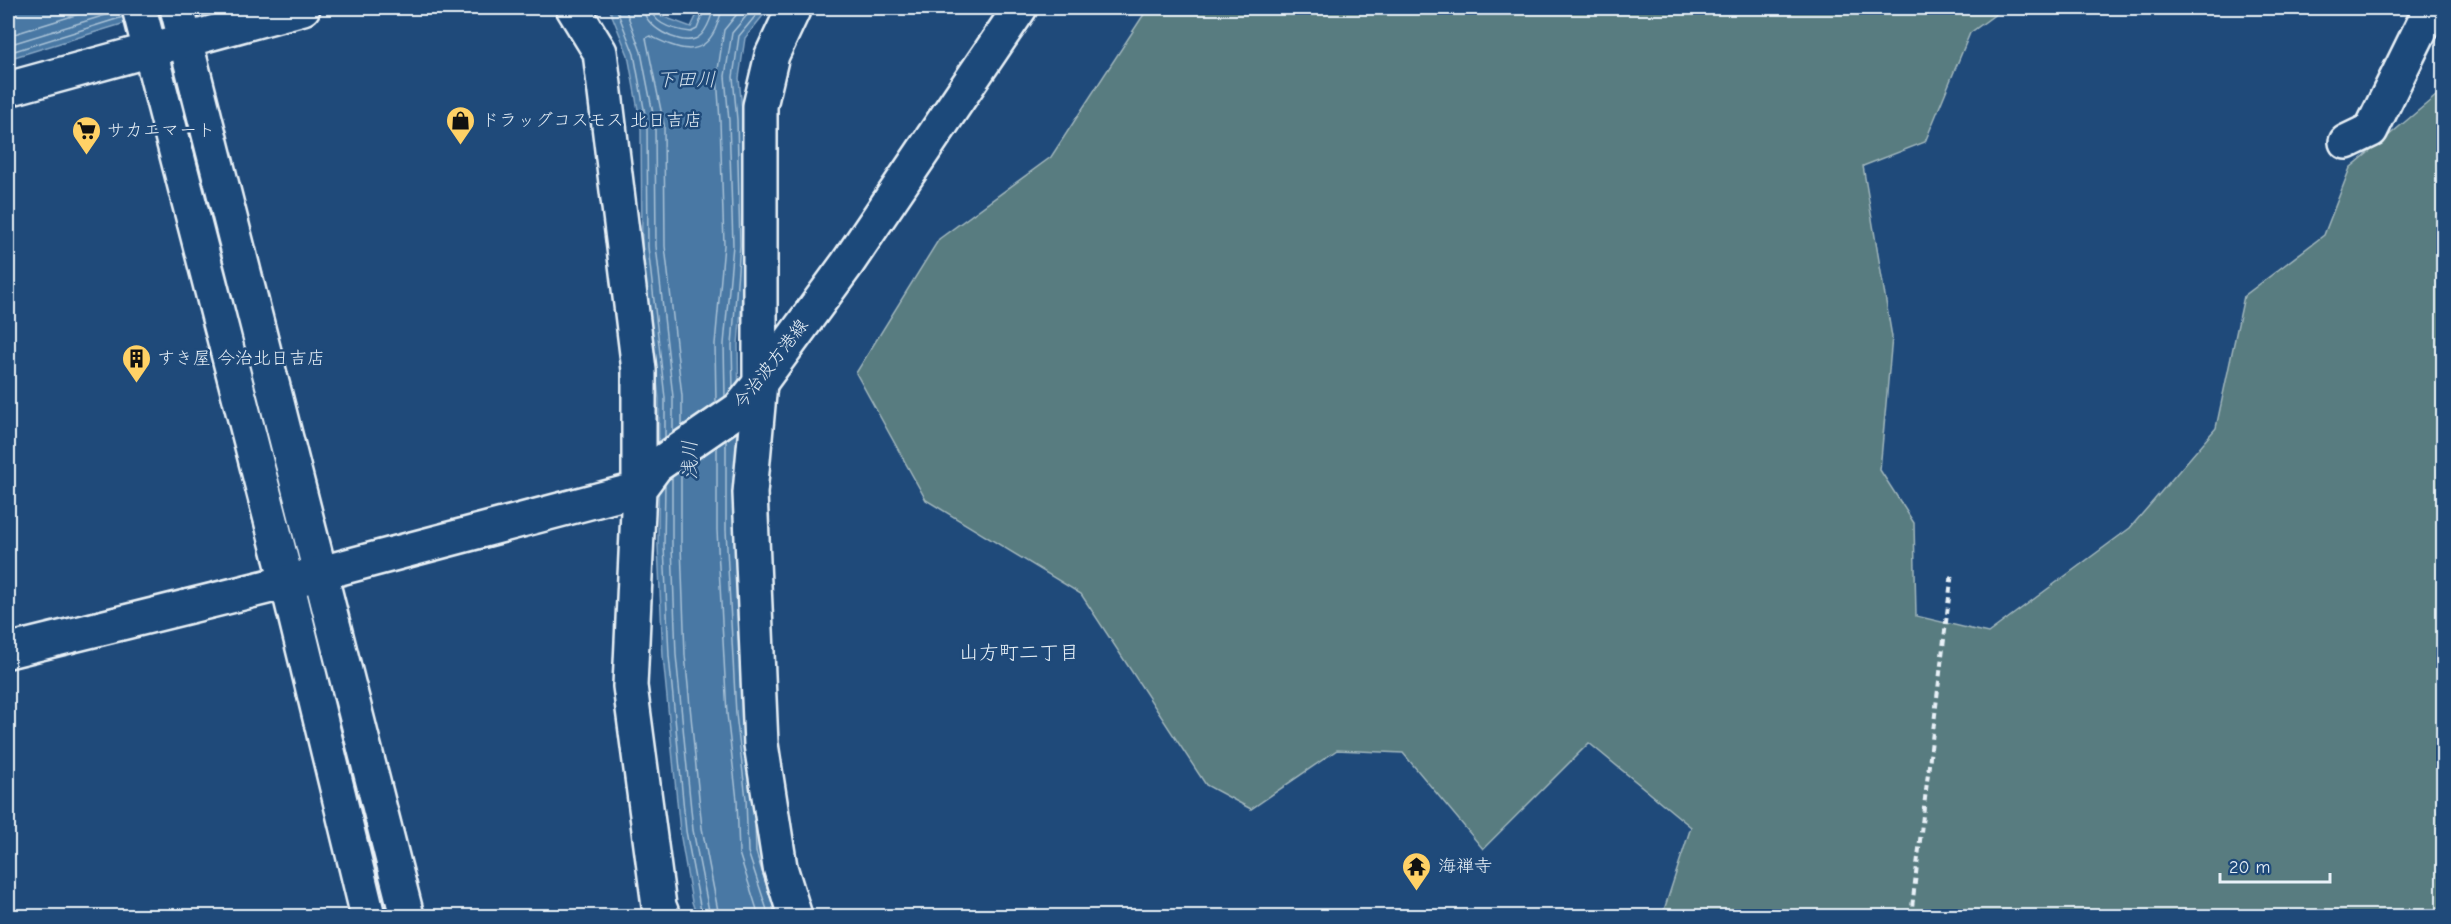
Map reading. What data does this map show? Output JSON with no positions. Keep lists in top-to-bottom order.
{
  "streets": {
    "street": ["今治波方港線"]
  },
  "districts": ["山方町二丁目"],
  "water": ["下田川", "浅川"],
  "places": {
    "shop": ["ドラッグコスモス 北日吉店"],
    "supermarket": ["サカエマート"],
    "building": ["すき屋 今治北日吉店"],
    "temple": ["海禅寺"]
  },
  "scale_bar": "20 m"
}
